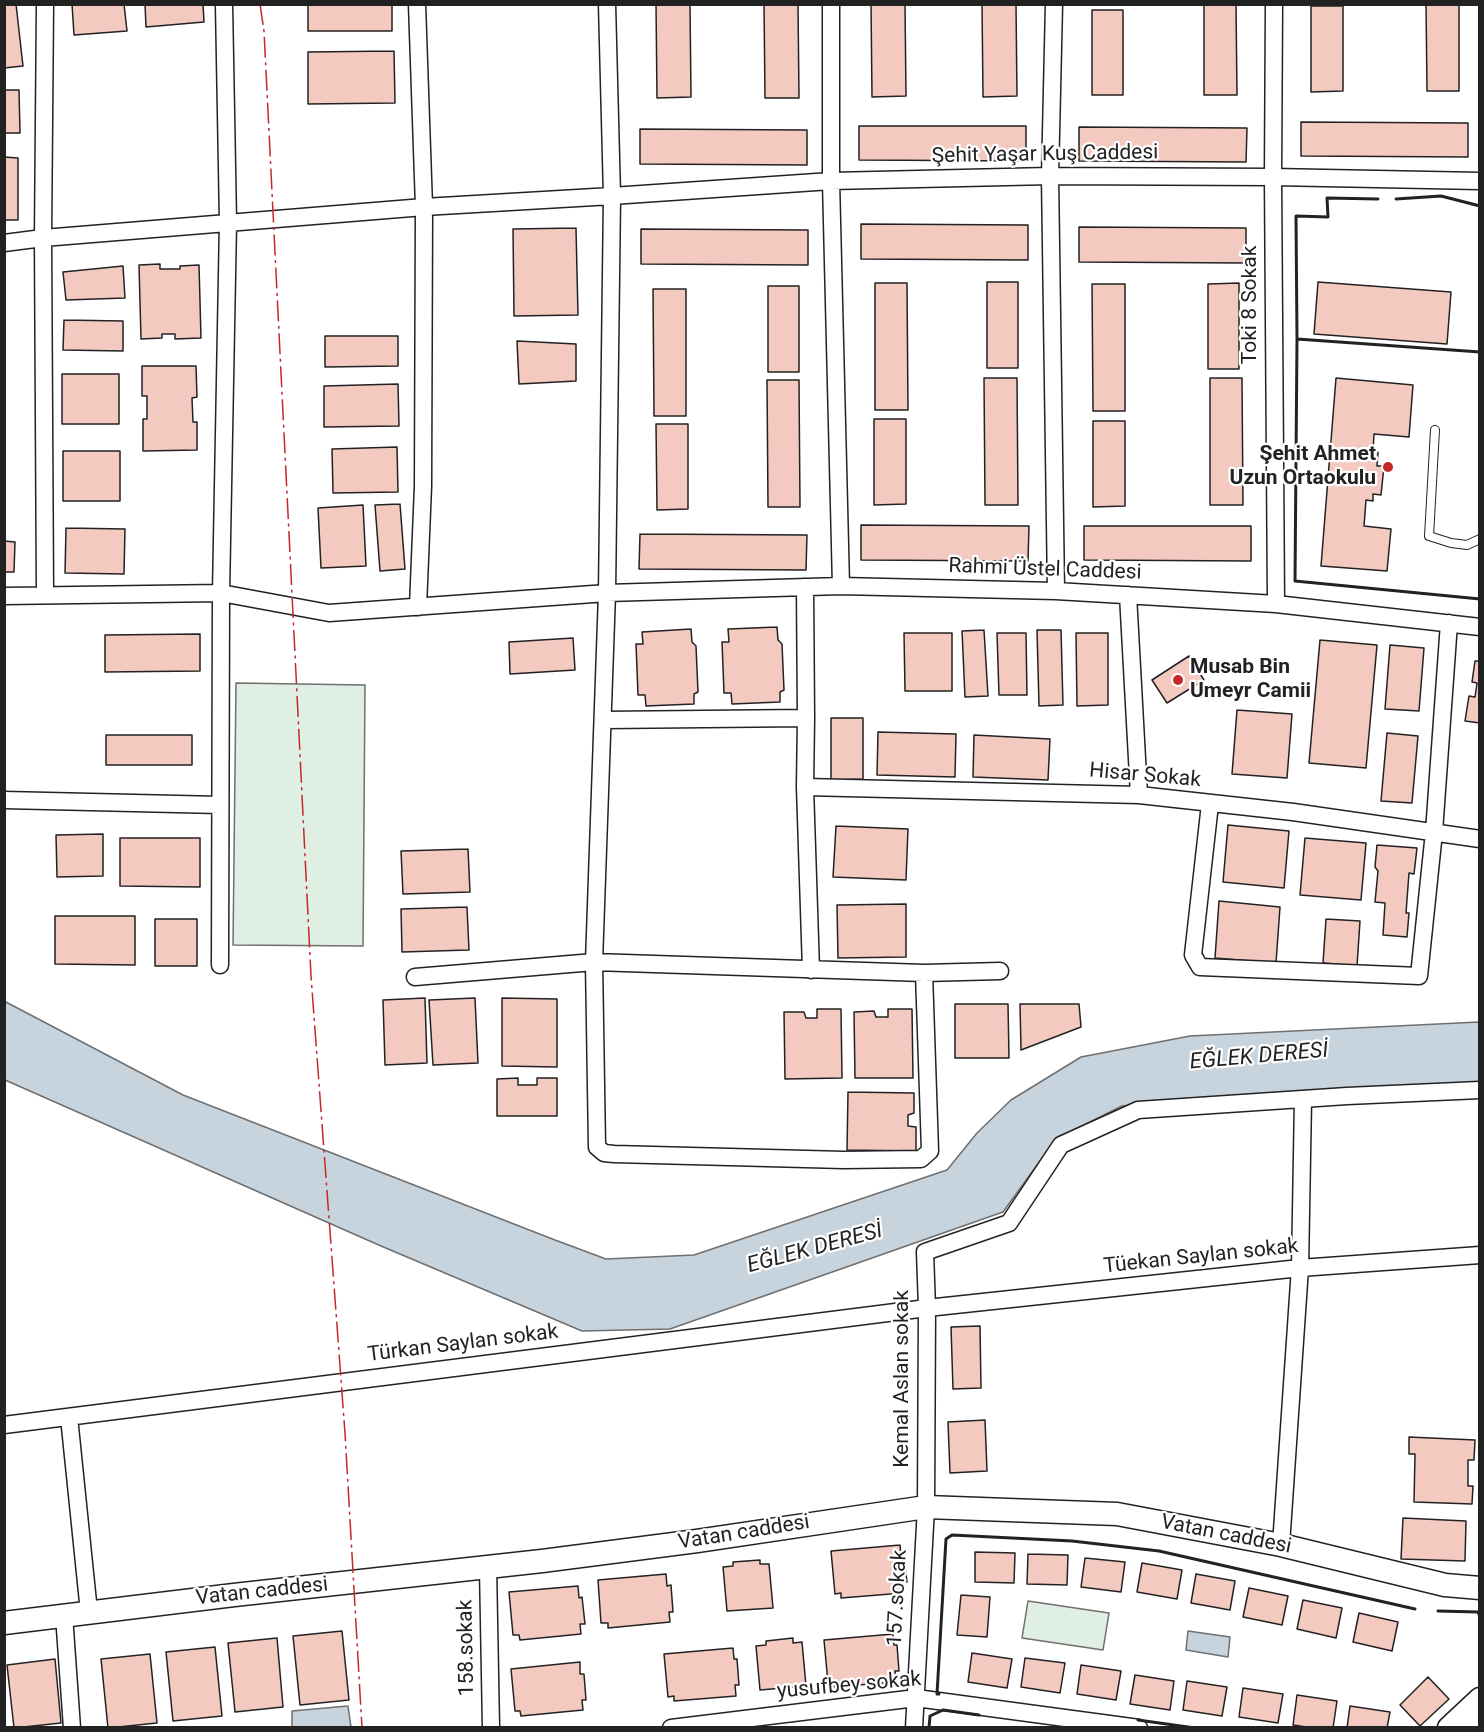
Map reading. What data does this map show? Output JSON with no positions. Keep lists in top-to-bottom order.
{
  "streets": {
    "street": [
      "Şehit Yaşar Kuş Caddesi",
      "Toki 8 Sokak",
      "Rahmi Üstel Caddesi",
      "Hisar Sokak",
      "Tüekan Saylan sokak",
      "Türkan Saylan sokak",
      "Kemal Aslan sokak",
      "Vatan caddesi",
      "157.sokak",
      "158.sokak",
      "yusufbey sokak"
    ]
  },
  "crossings": [
    ["Şehit Yaşar Kuş Caddesi", "Toki 8 Sokak"],
    ["Toki 8 Sokak", "Rahmi Üstel Caddesi"],
    ["Tüekan Saylan sokak", "Türkan Saylan sokak"],
    ["Tüekan Saylan sokak", "Kemal Aslan sokak"],
    ["Türkan Saylan sokak", "Kemal Aslan sokak"],
    ["Kemal Aslan sokak", "Vatan caddesi"],
    ["Kemal Aslan sokak", "157.sokak"],
    ["Vatan caddesi", "157.sokak"],
    ["Vatan caddesi", "158.sokak"],
    ["157.sokak", "yusufbey sokak"]
  ],
  "water": ["EĞLEK DERESİ"],
  "places": ["Şehit Ahmet Uzun Ortaokulu", "Musab Bin Umeyr Camii"]
}
